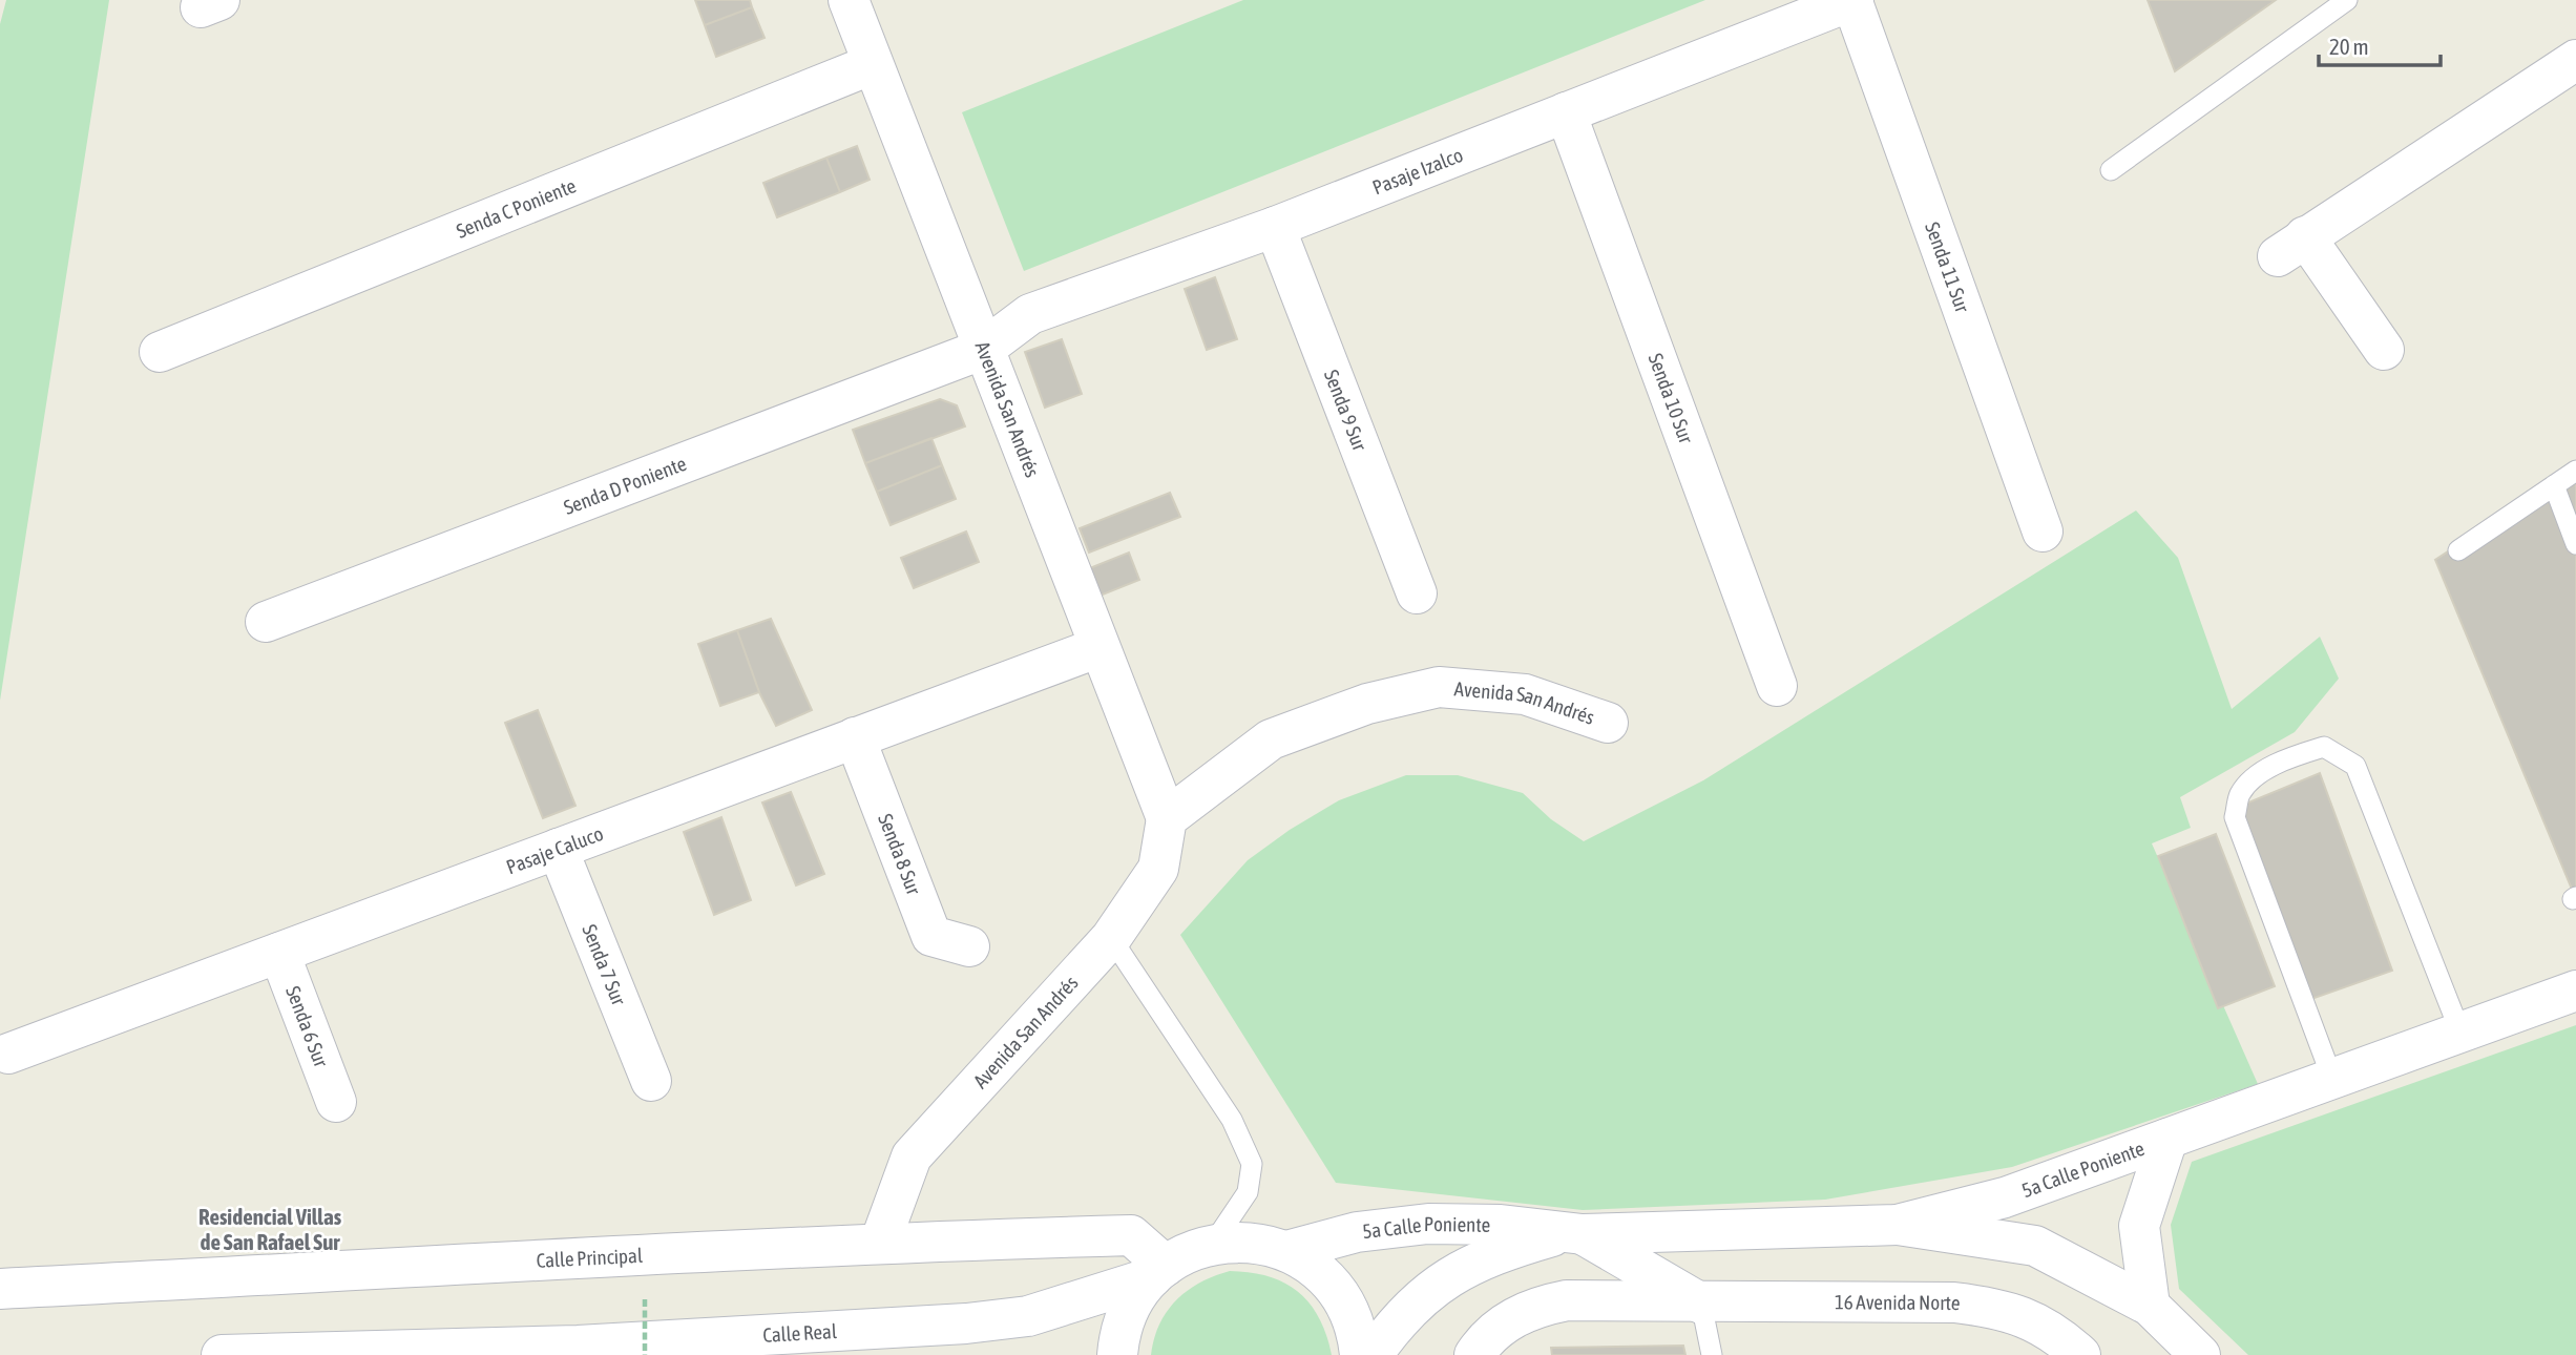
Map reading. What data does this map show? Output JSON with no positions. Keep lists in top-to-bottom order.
{
  "streets": {
    "street": [
      "Pasaje Izalco",
      "Senda C Poniente",
      "Senda 11 Sur",
      "Senda 10 Sur",
      "Avenida San Andrés",
      "Senda 9 Sur",
      "Senda D Poniente",
      "Pasaje Caluco",
      "Senda 8 Sur",
      "Senda 7 Sur",
      "Senda 6 Sur",
      "5a Calle Poniente",
      "Calle Principal",
      "16 Avenida Norte",
      "Calle Real"
    ]
  },
  "crossings": [
    ["Pasaje Izalco", "Senda 11 Sur"],
    ["Pasaje Izalco", "Senda 10 Sur"],
    ["Pasaje Izalco", "Avenida San Andrés"],
    ["Pasaje Izalco", "Senda 9 Sur"],
    ["Pasaje Izalco", "Senda D Poniente"],
    ["Senda C Poniente", "Avenida San Andrés"],
    ["Avenida San Andrés", "Senda D Poniente"],
    ["Avenida San Andrés", "Pasaje Caluco"],
    ["Avenida San Andrés", "Calle Principal"],
    ["Pasaje Caluco", "Senda 8 Sur"],
    ["Pasaje Caluco", "Senda 7 Sur"],
    ["Pasaje Caluco", "Senda 6 Sur"],
    ["Calle Principal", "Calle Real"]
  ],
  "districts": ["Residencial Villas de San Rafael Sur"],
  "scale_bar": "20 m"
}
